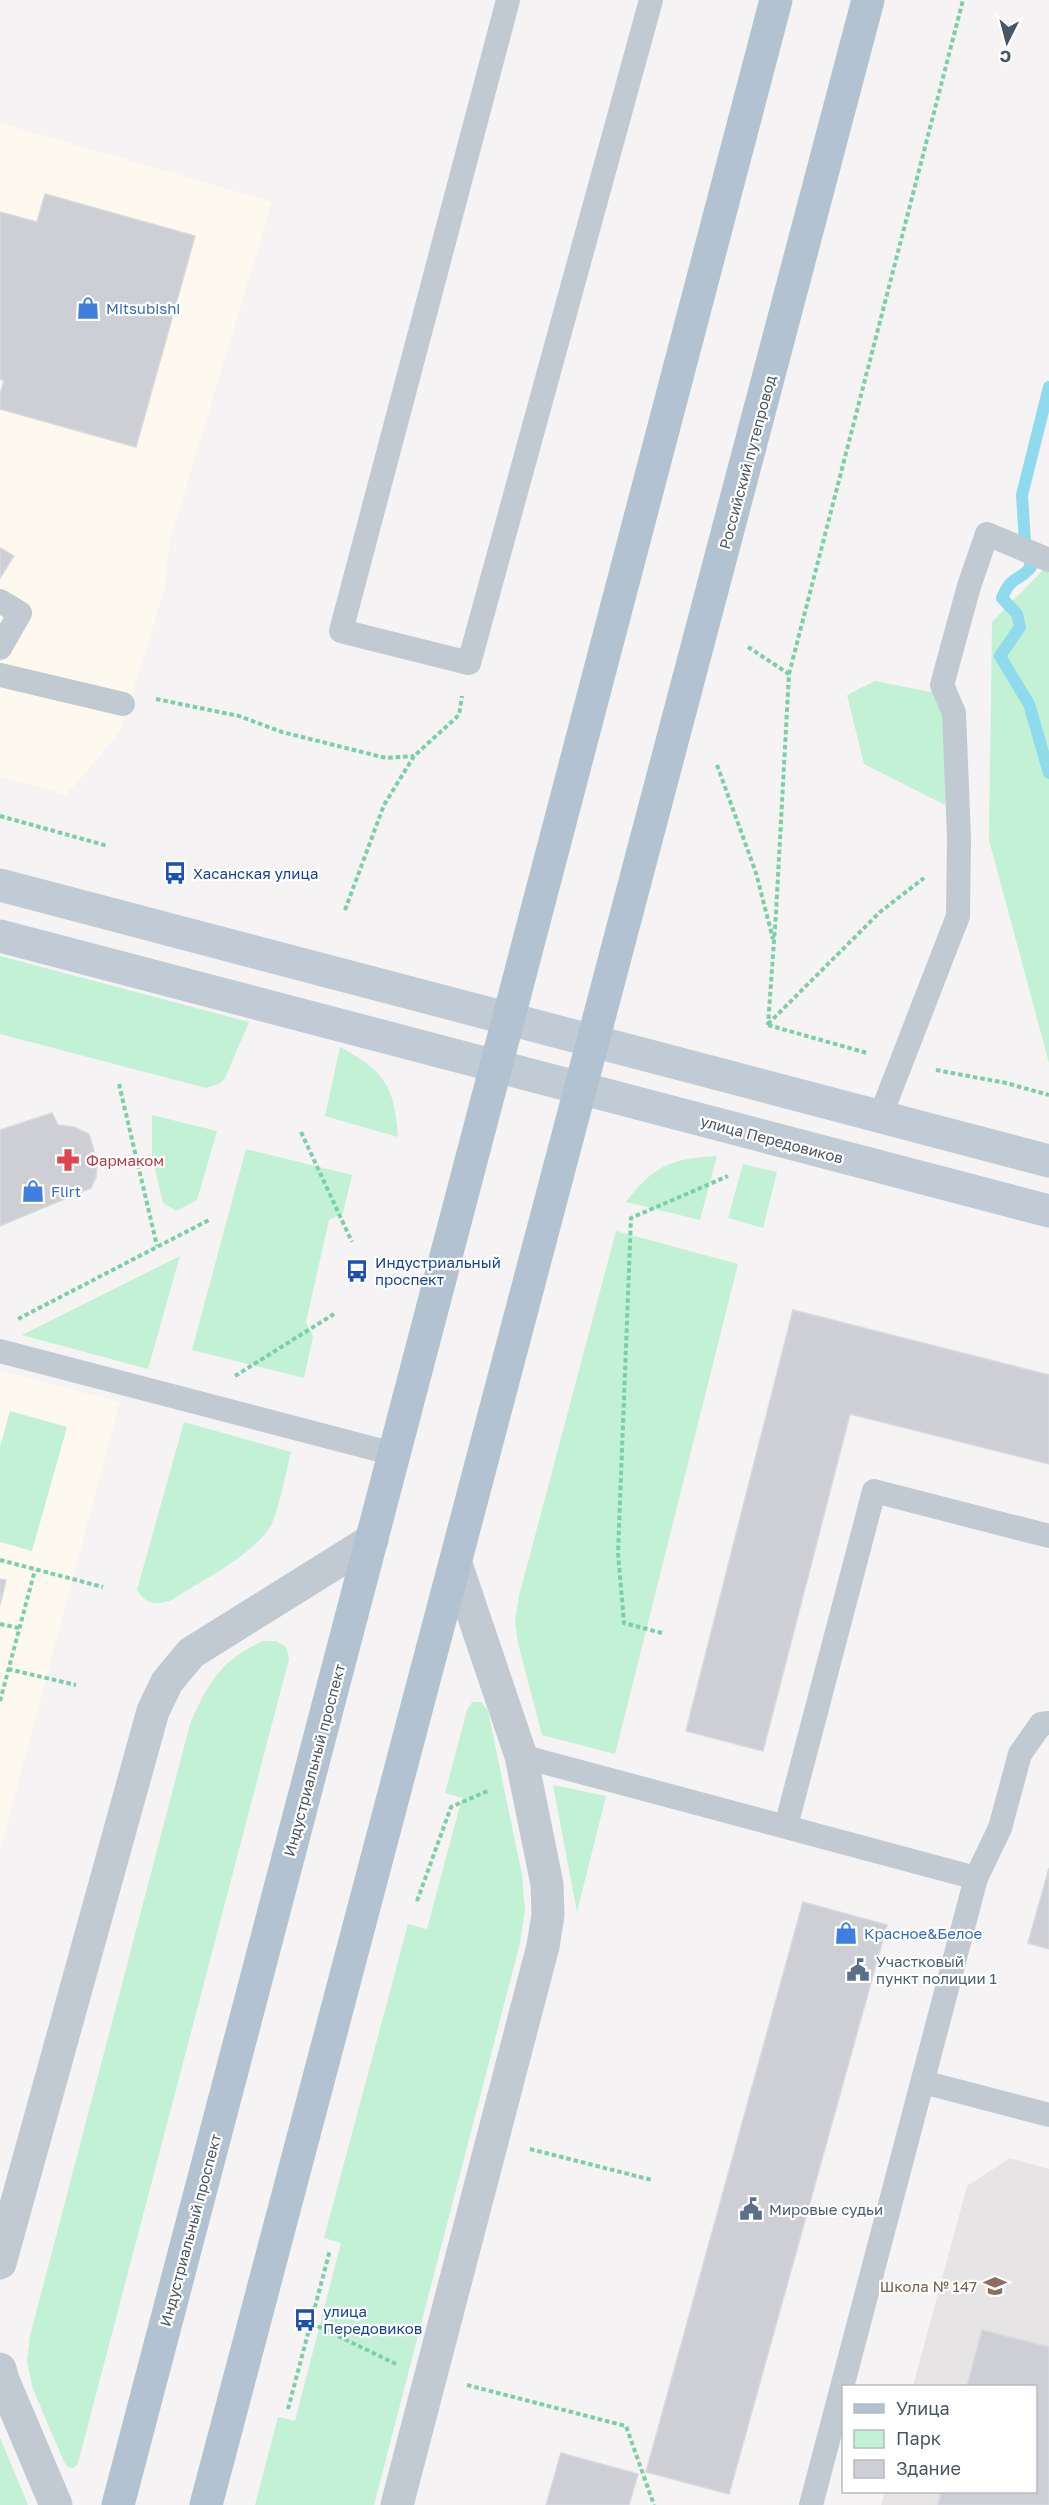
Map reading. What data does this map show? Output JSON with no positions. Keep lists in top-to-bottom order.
{
  "streets": {
    "main road": ["Российский путепровод", "Индустриальный проспект"],
    "street": ["улица Передовиков"]
  },
  "crossings": [
    ["улица Передовиков", "Индустриальный проспект"]
  ],
  "places": {
    "shop": ["Mitsubishi", "Flirt", "Красное&Белое"],
    "bus stop": ["Хасанская улица", "Индустриальный проспект", "улица Передовиков"],
    "pharmacy": ["Фармаком"],
    "public building": ["Участковый пункт полиции 1", "Мировые судьи"],
    "school or university": ["Школа № 147"]
  },
  "legend": ["Улица", "Парк", "Здание"],
  "north": "bottom"
}
